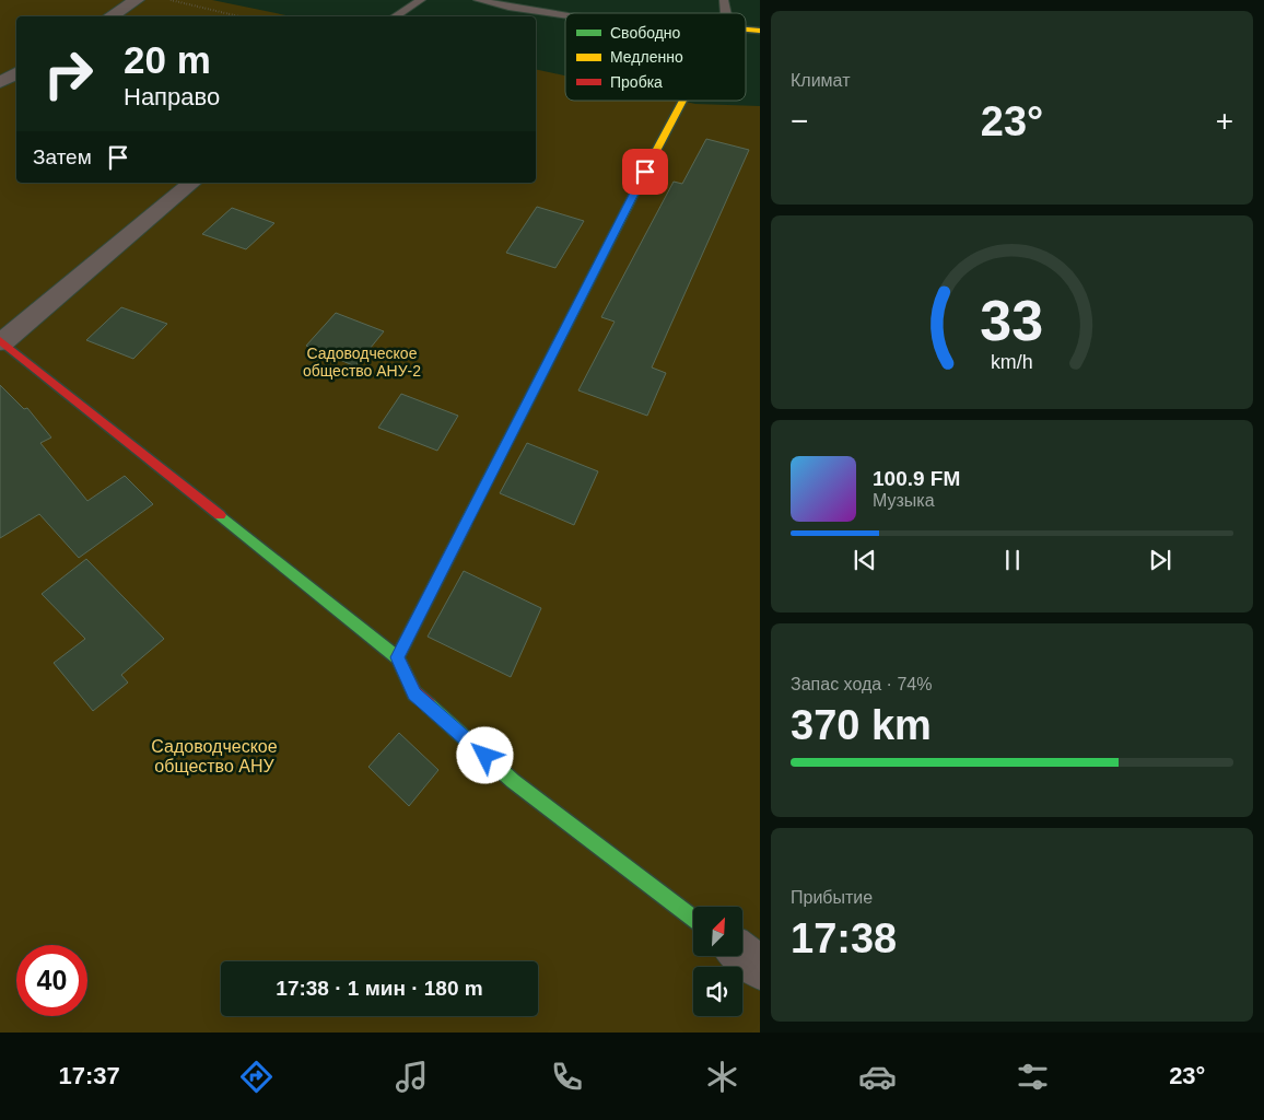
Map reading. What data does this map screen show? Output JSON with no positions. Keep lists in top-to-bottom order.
{
  "parks": ["Садоводческое общество АНУ-2", "Садоводческое общество АНУ"],
  "legend": ["Свободно", "Медленно", "Пробка"],
  "north": "top right",
  "page": {
    "tile": [
      "Климат",
      ["Запас хода · 74%", "370 km"],
      ["Прибытие", "17:38"]
    ],
    "turn": ["20 m", "Направо"],
    "heat": ["−", "23°", "+"],
    "then": "Затем",
    "song": ["100.9 FM", "Музыка"],
    "limit": "40",
    "trip": "17:38 · 1 мин · 180 m",
    "tabs": ["17:37", "23°"],
    "gauge": ["33", "km/h"]
  }
}
